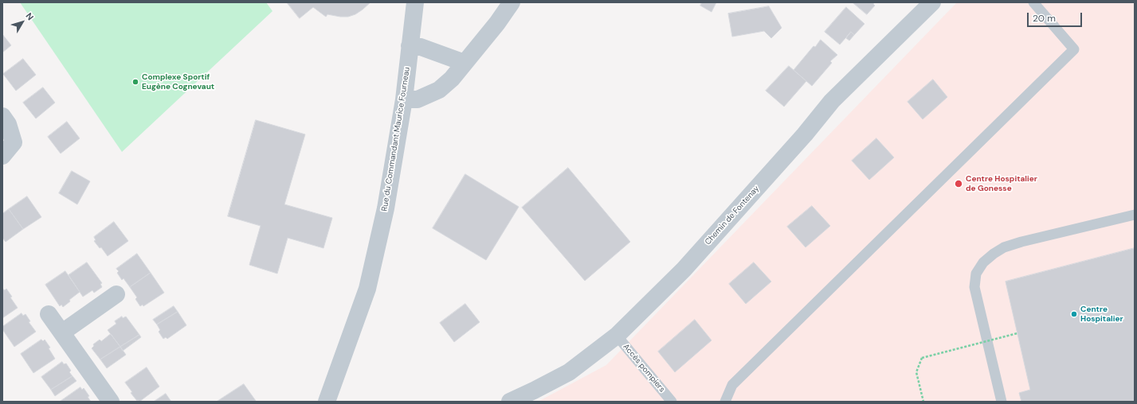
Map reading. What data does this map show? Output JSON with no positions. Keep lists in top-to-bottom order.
{
  "streets": {
    "street": ["Rue du Commandant Maurice Fourneau", "Chemin de Fontenay"],
    "lane": ["Accès pompiers"]
  },
  "crossings": [
    ["Chemin de Fontenay", "Accès pompiers"]
  ],
  "places": ["Complexe Sportif Eugène Cognevaut", "Centre Hospitalier de Gonesse", "Centre Hospitalier"],
  "scale_bar": "20 m",
  "north": "top right"
}
